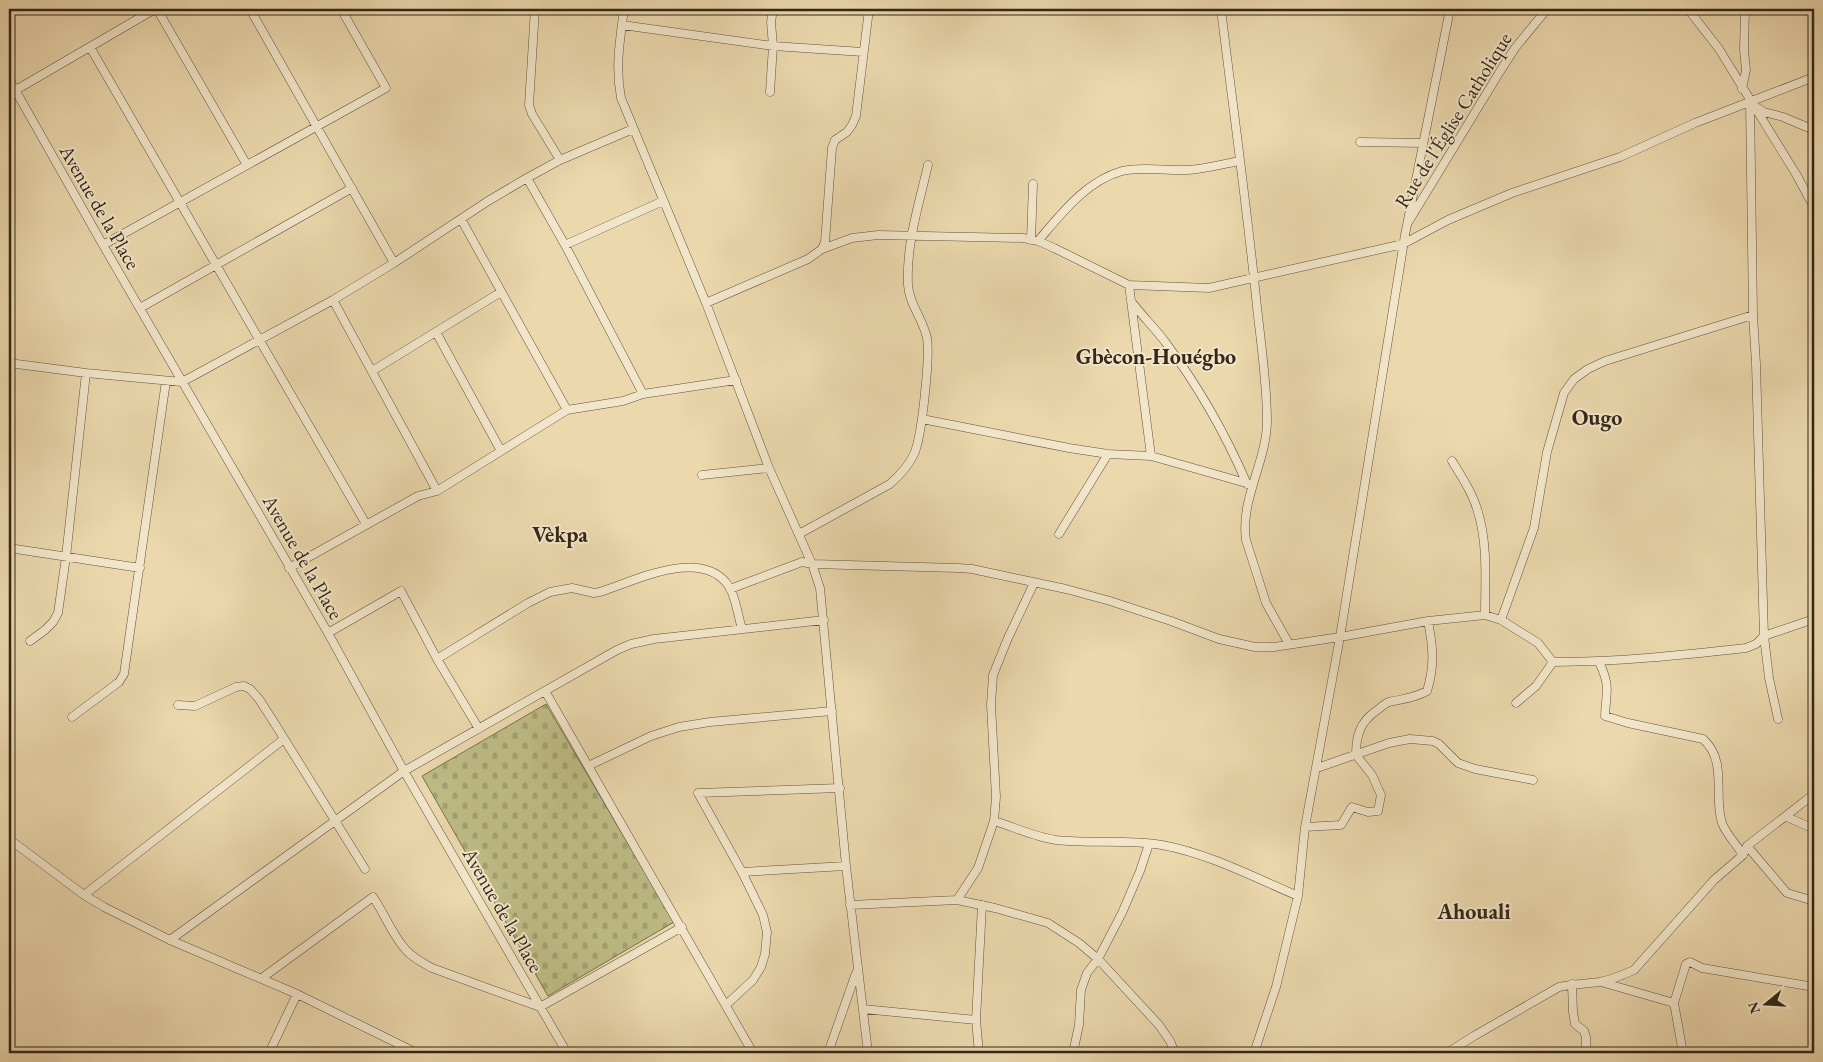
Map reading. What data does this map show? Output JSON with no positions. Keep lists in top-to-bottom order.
{
  "streets": {
    "street": ["Rue de l'Église Catholique", "Avenue de la Place"]
  },
  "districts": [
    "Gbècon-Houégbo",
    "Ougo",
    "Vèkpa",
    "Ahouali"
  ],
  "north": "left"
}
